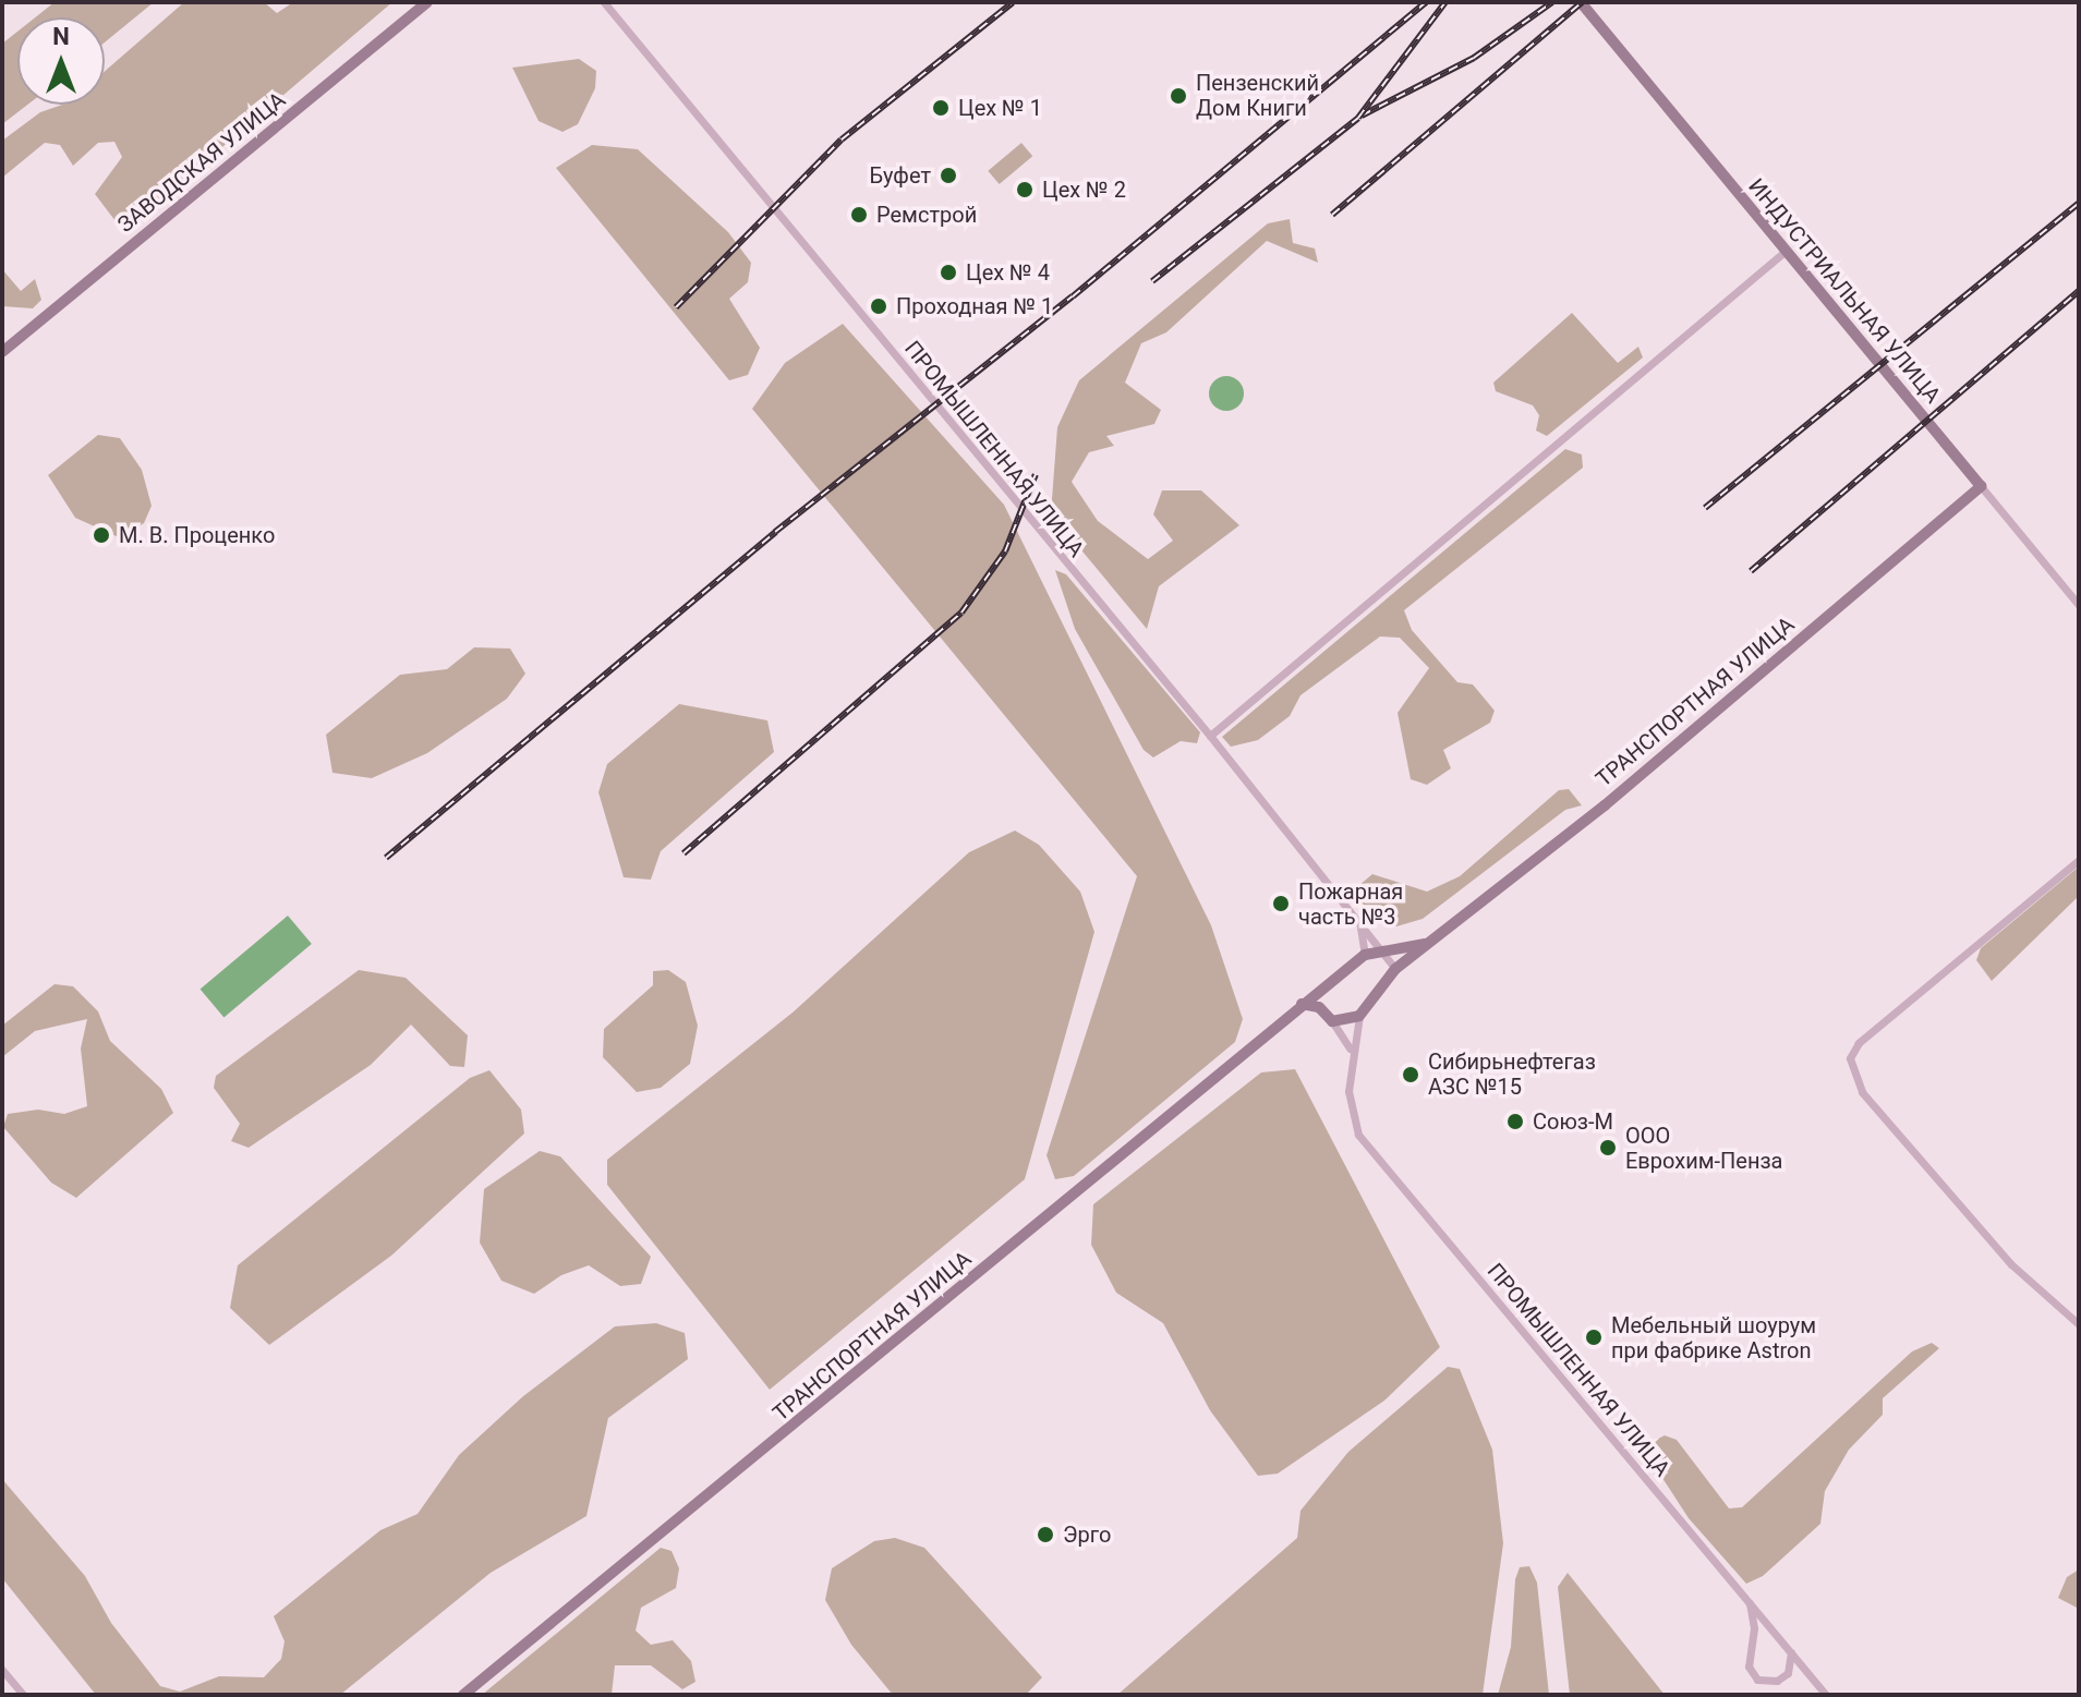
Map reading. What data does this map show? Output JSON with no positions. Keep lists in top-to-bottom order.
{
  "streets": {
    "street": [
      "ЗАВОДСКАЯ УЛИЦА",
      "ИНДУСТРИАЛЬНАЯ УЛИЦА",
      "ПРОМЫШЛЕННАЯ УЛИЦА",
      "ТРАНСПОРТНАЯ УЛИЦА"
    ]
  },
  "crossings": [
    ["ИНДУСТРИАЛЬНАЯ УЛИЦА", "ТРАНСПОРТНАЯ УЛИЦА"],
    ["ПРОМЫШЛЕННАЯ УЛИЦА", "ТРАНСПОРТНАЯ УЛИЦА"]
  ],
  "places": [
    "Пензенский Дом Книги",
    "Цех № 1",
    "Буфет",
    "Цех № 2",
    "Ремстрой",
    "Цех № 4",
    "Проходная № 1",
    "М. В. Проценко",
    "Пожарная часть №3",
    "Сибирьнефтегаз АЗС №15",
    "Союз-М",
    "ООО Еврохим-Пенза",
    "Мебельный шоурум при фабрике Astron",
    "Эрго"
  ],
  "north": "top"
}
